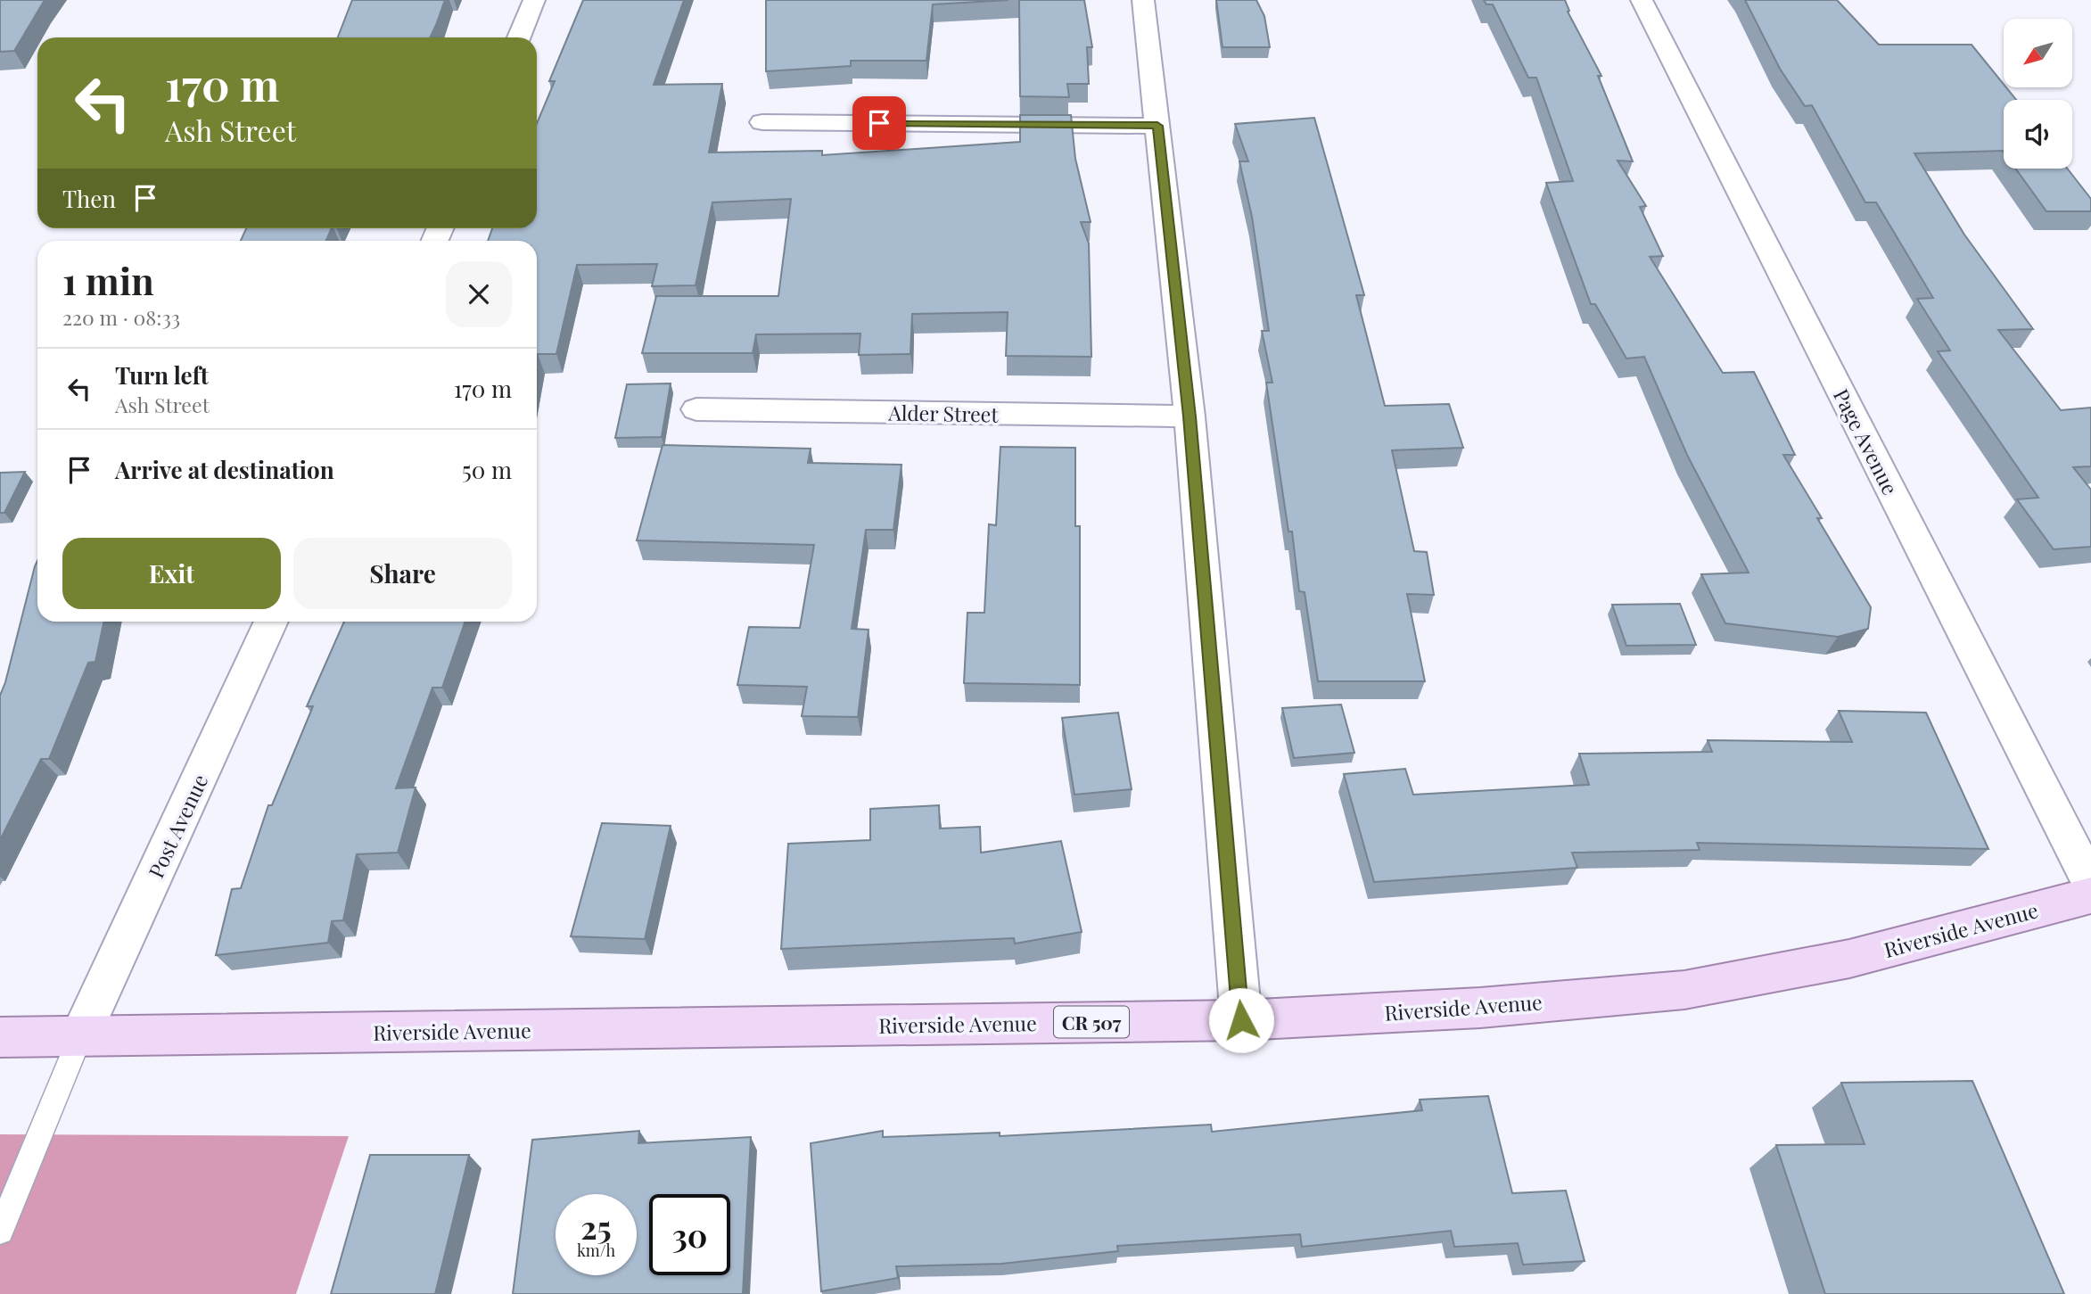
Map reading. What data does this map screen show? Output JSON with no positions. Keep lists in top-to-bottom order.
{
  "streets": {
    "main road": ["Riverside Avenue", "CR 507"],
    "street": ["Alder Street", "Page Avenue", "Post Avenue"]
  },
  "crossings": [
    ["Post Avenue", "Riverside Avenue"]
  ],
  "north": "bottom left",
  "page": {
    "turn": ["170 m", "Ash Street"],
    "then": "Then",
    "heading": ["1 min", "220 m · 08:33"],
    "list": [
      {
        "name": "Turn left",
        "note": "Ash Street",
        "value": "170 m"
      },
      {
        "name": "Arrive at destination",
        "value": "50 m"
      }
    ],
    "buttons": ["Exit", "Share"],
    "speed": "25 km/h",
    "limit": "30"
  }
}
